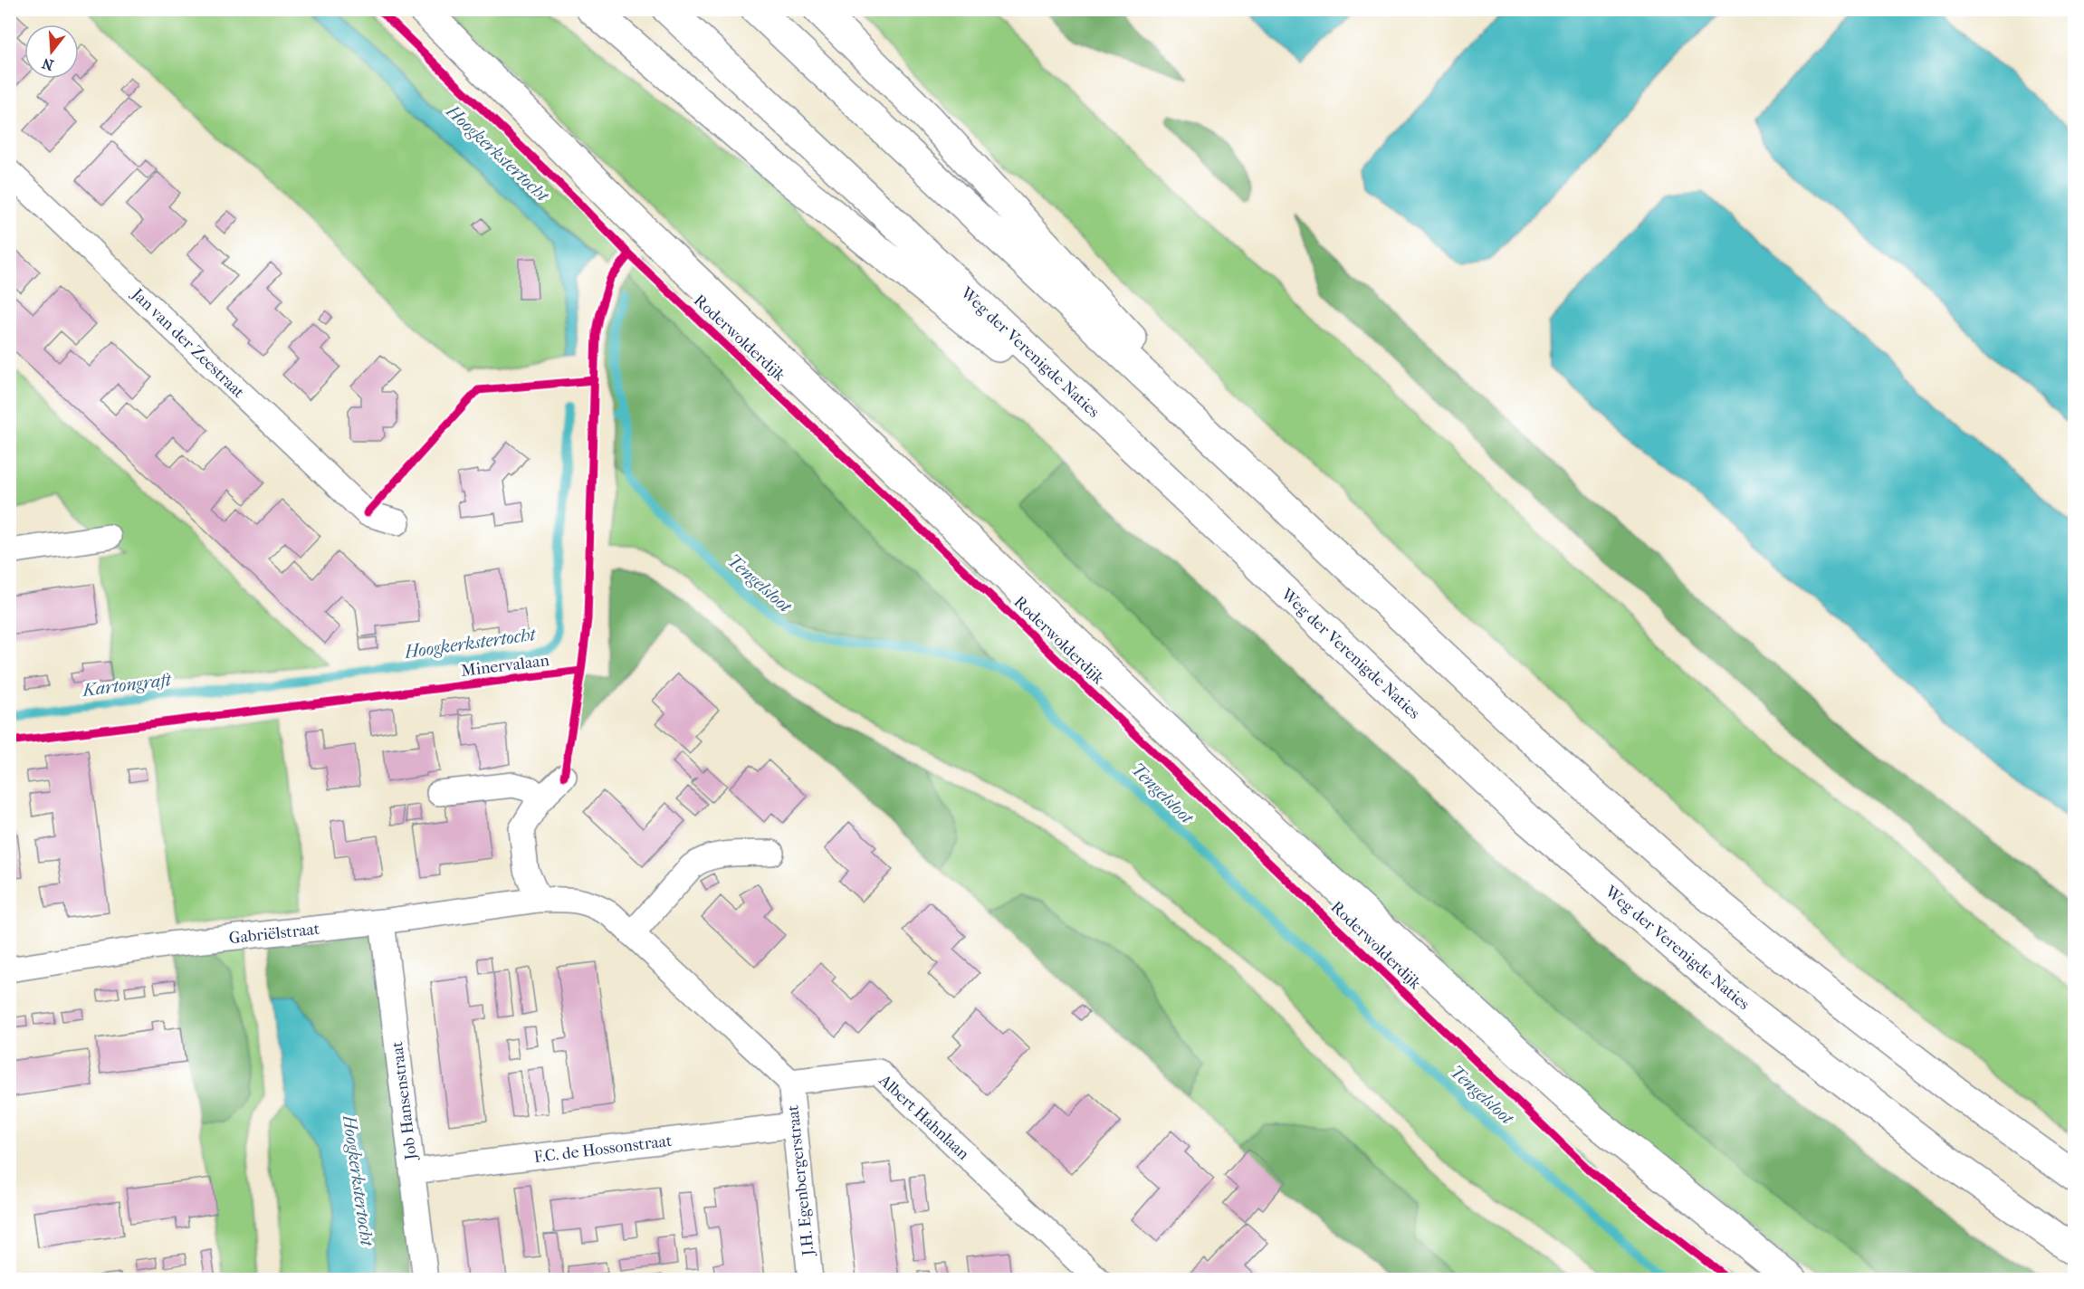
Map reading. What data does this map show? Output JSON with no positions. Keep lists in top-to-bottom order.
{
  "streets": {
    "main road": ["Roderwolderdijk", "Weg der Verenigde Naties"],
    "street": [
      "Jan van der Zeestraat",
      "Gabriëlstraat",
      "Job Hansenstraat",
      "Albert Hahnlaan",
      "F.C. de Hossonstraat",
      "J.H. Egenbergerstraat"
    ],
    "cycle path": ["Minervalaan"]
  },
  "crossings": [
    ["Gabriëlstraat", "Job Hansenstraat"],
    ["Job Hansenstraat", "F.C. de Hossonstraat"],
    ["Albert Hahnlaan", "J.H. Egenbergerstraat"],
    ["F.C. de Hossonstraat", "J.H. Egenbergerstraat"]
  ],
  "water": ["Hoogkerkstertocht", "Tengelsloot", "Kartongraft"],
  "north": "bottom"
}
